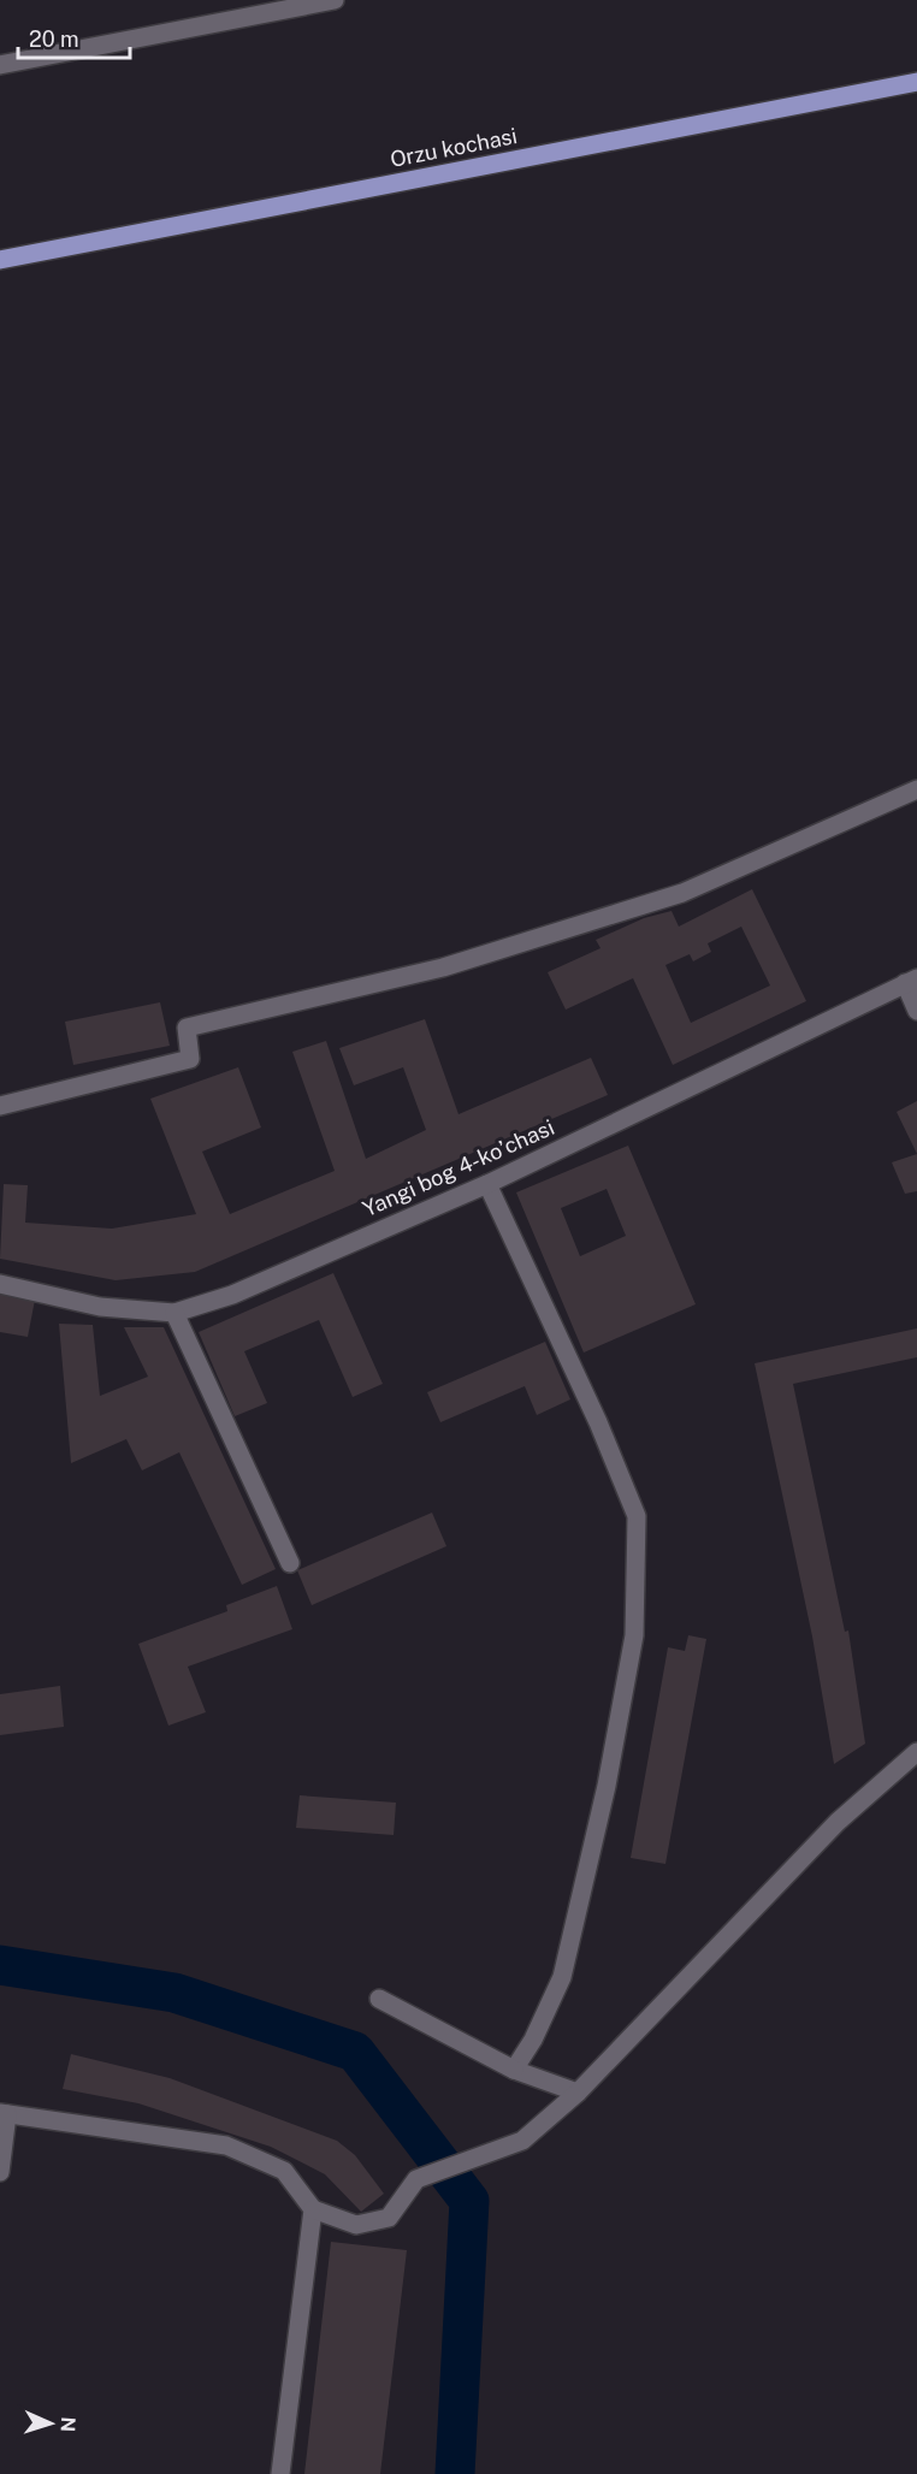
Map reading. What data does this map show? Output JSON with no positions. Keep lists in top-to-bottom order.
{
  "streets": {
    "main road": ["Orzu kochasi"],
    "street": ["Yangi bog 4-koʼchasi"]
  },
  "scale_bar": "20 m",
  "north": "right"
}
